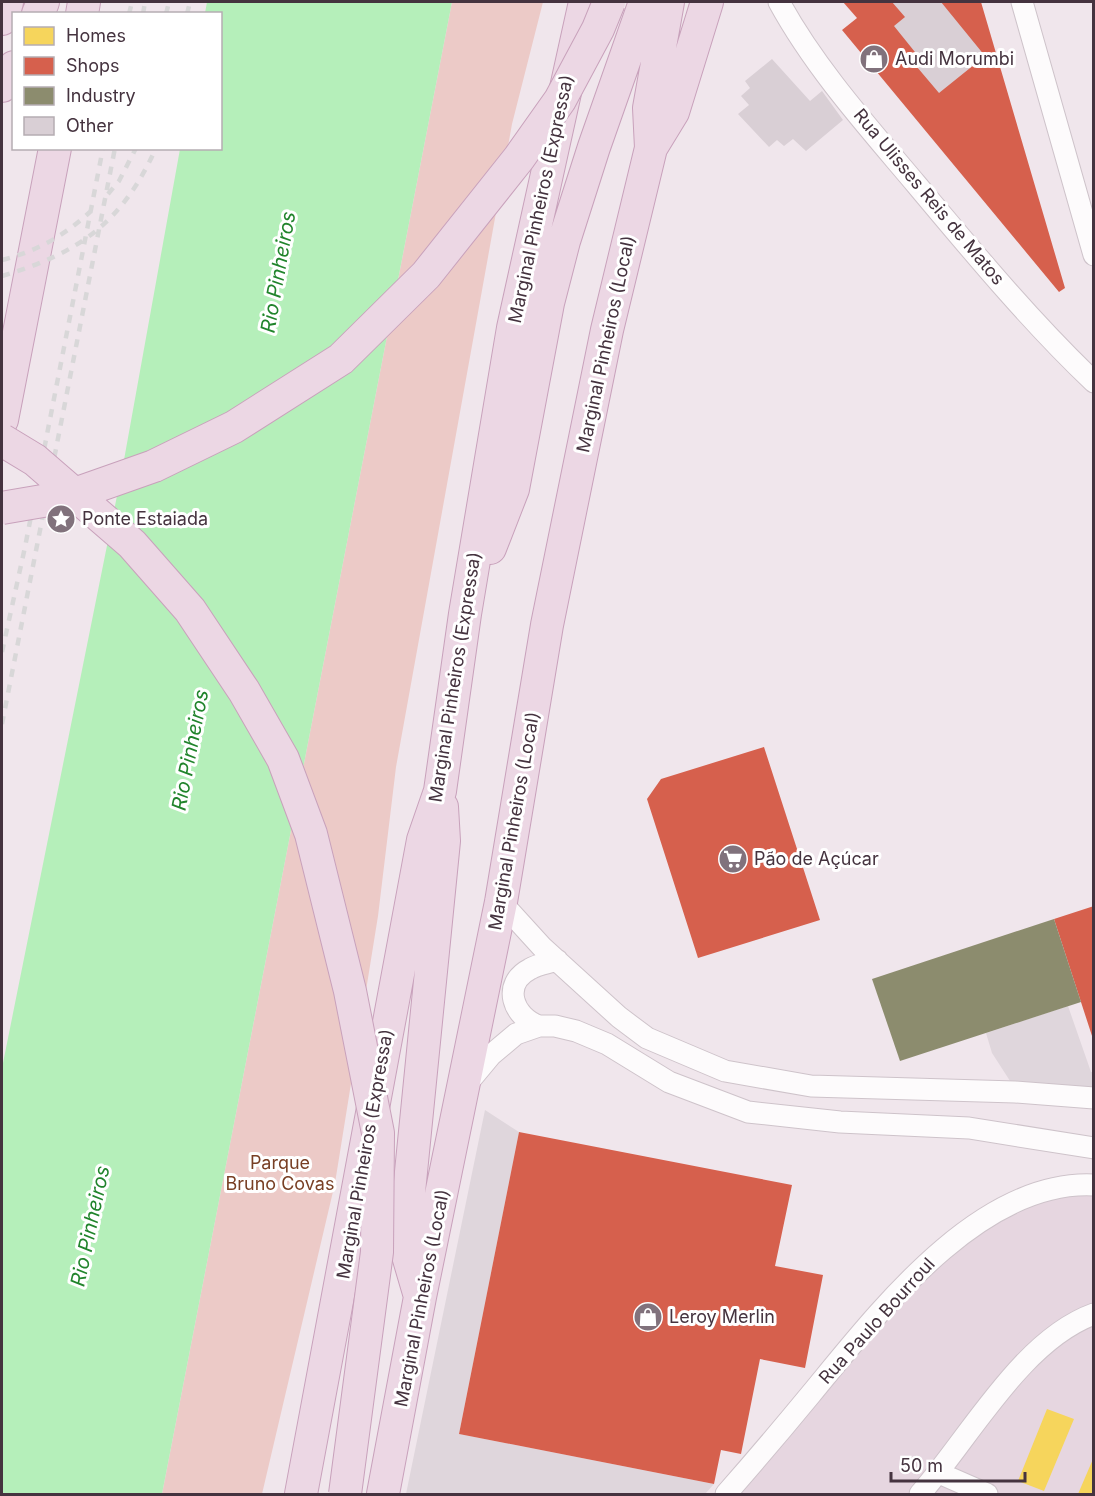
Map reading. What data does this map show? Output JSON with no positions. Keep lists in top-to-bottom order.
{
  "streets": {
    "highway": ["Marginal Pinheiros (Expressa)", "Marginal Pinheiros (Local)"],
    "street": ["Rua Ulisses Reis de Matos", "Rua Paulo Bourroul"]
  },
  "water": ["Rio Pinheiros"],
  "parks": ["Parque Bruno Covas"],
  "places": {
    "shop": ["Audi Morumbi", "Leroy Merlin"],
    "place": ["Ponte Estaiada"],
    "supermarket": ["Pão de Açúcar"]
  },
  "legend": [
    "Homes",
    "Shops",
    "Industry",
    "Other"
  ],
  "scale_bar": "50 m"
}
